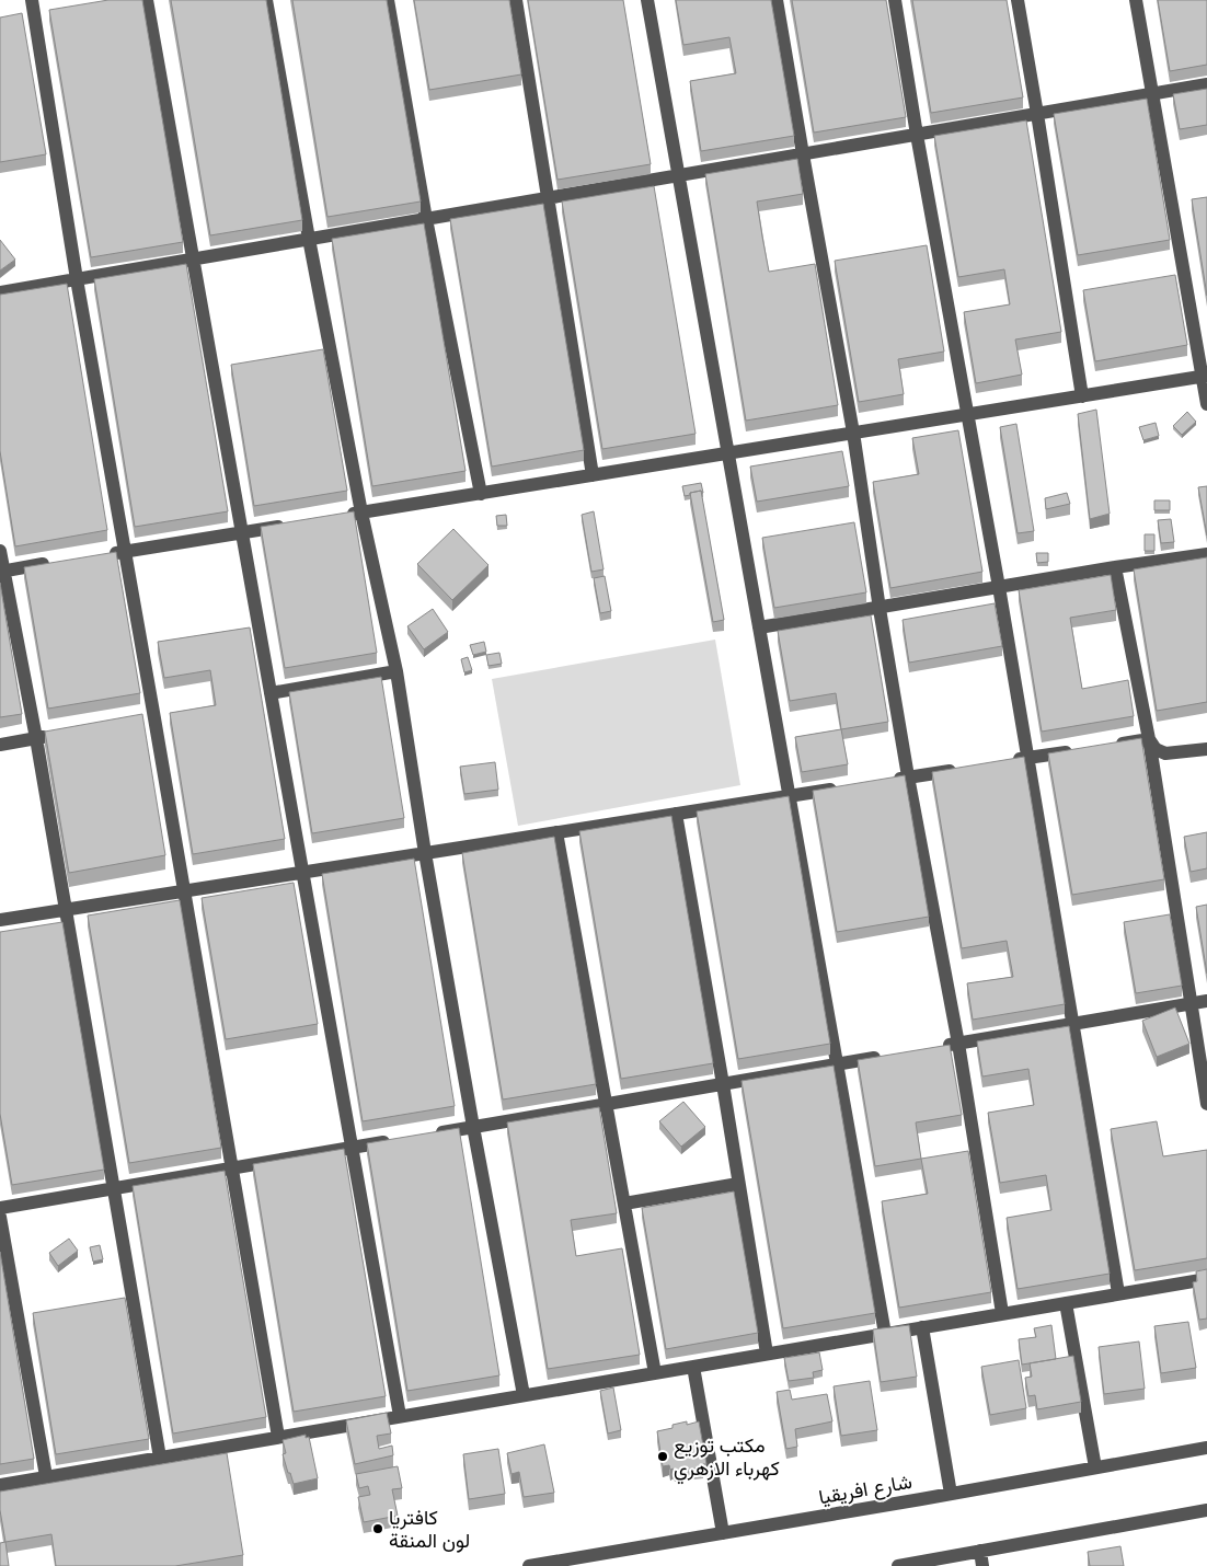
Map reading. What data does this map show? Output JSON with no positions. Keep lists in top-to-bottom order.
{
  "streets": {
    "street": ["شارع افريقيا"]
  },
  "places": ["مكتب توزيع كهرباء الازهري", "كافتريا لون المنقة"]
}
